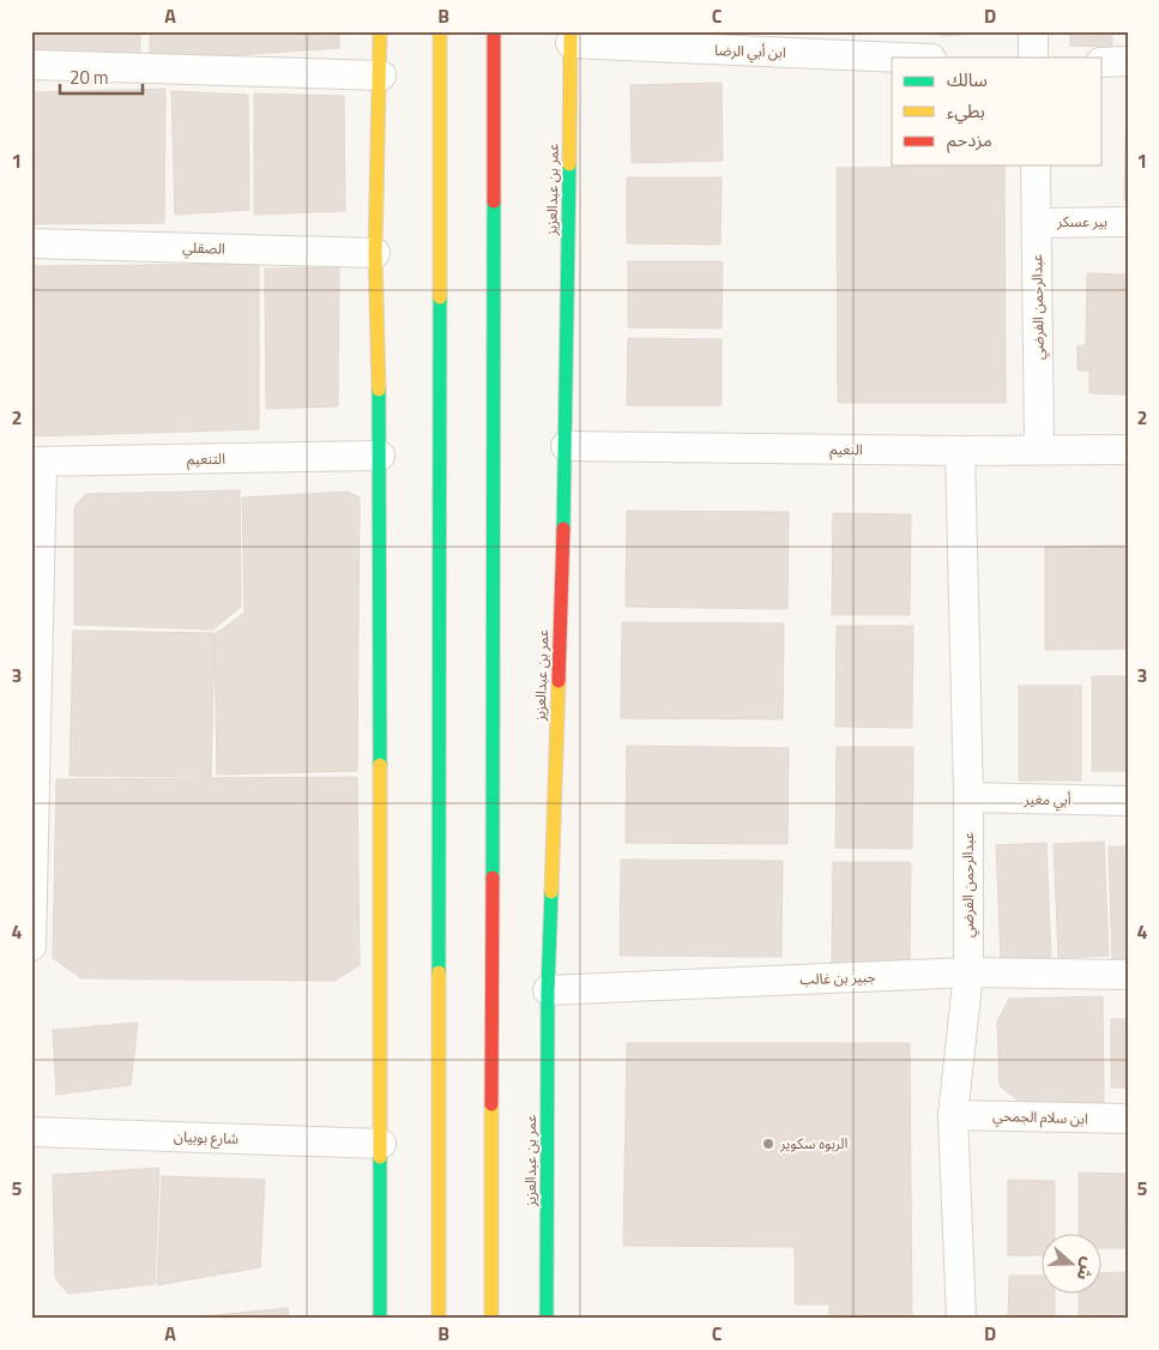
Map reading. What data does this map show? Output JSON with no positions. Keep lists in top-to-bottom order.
{
  "streets": {
    "street": [
      "ابن أبي الرضا",
      "عمر بن عبدالعزيز",
      "بير عسكر",
      "الصقلي",
      "عبدالرحمن الفرضي",
      "النعيم",
      "التنعيم",
      "أبي مغير",
      "جبير بن غالب",
      "ابن سلام الجمحي",
      "شارع بوبيان"
    ]
  },
  "crossings": [
    ["ابن أبي الرضا", "عمر بن عبدالعزيز"],
    ["عمر بن عبدالعزيز", "النعيم"],
    ["عمر بن عبدالعزيز", "جبير بن غالب"],
    ["بير عسكر", "عبدالرحمن الفرضي"],
    ["عبدالرحمن الفرضي", "النعيم"],
    ["عبدالرحمن الفرضي", "أبي مغير"],
    ["عبدالرحمن الفرضي", "جبير بن غالب"],
    ["عبدالرحمن الفرضي", "ابن سلام الجمحي"]
  ],
  "places": ["الربوه سكوير"],
  "legend": ["سالك", "بطيء", "مزدحم"],
  "scale_bar": "20 m",
  "north": "right",
  "grid": {
    "columns": [
      "A",
      "B",
      "C",
      "D"
    ],
    "rows": [
      "1",
      "2",
      "3",
      "4",
      "5"
    ]
  }
}
